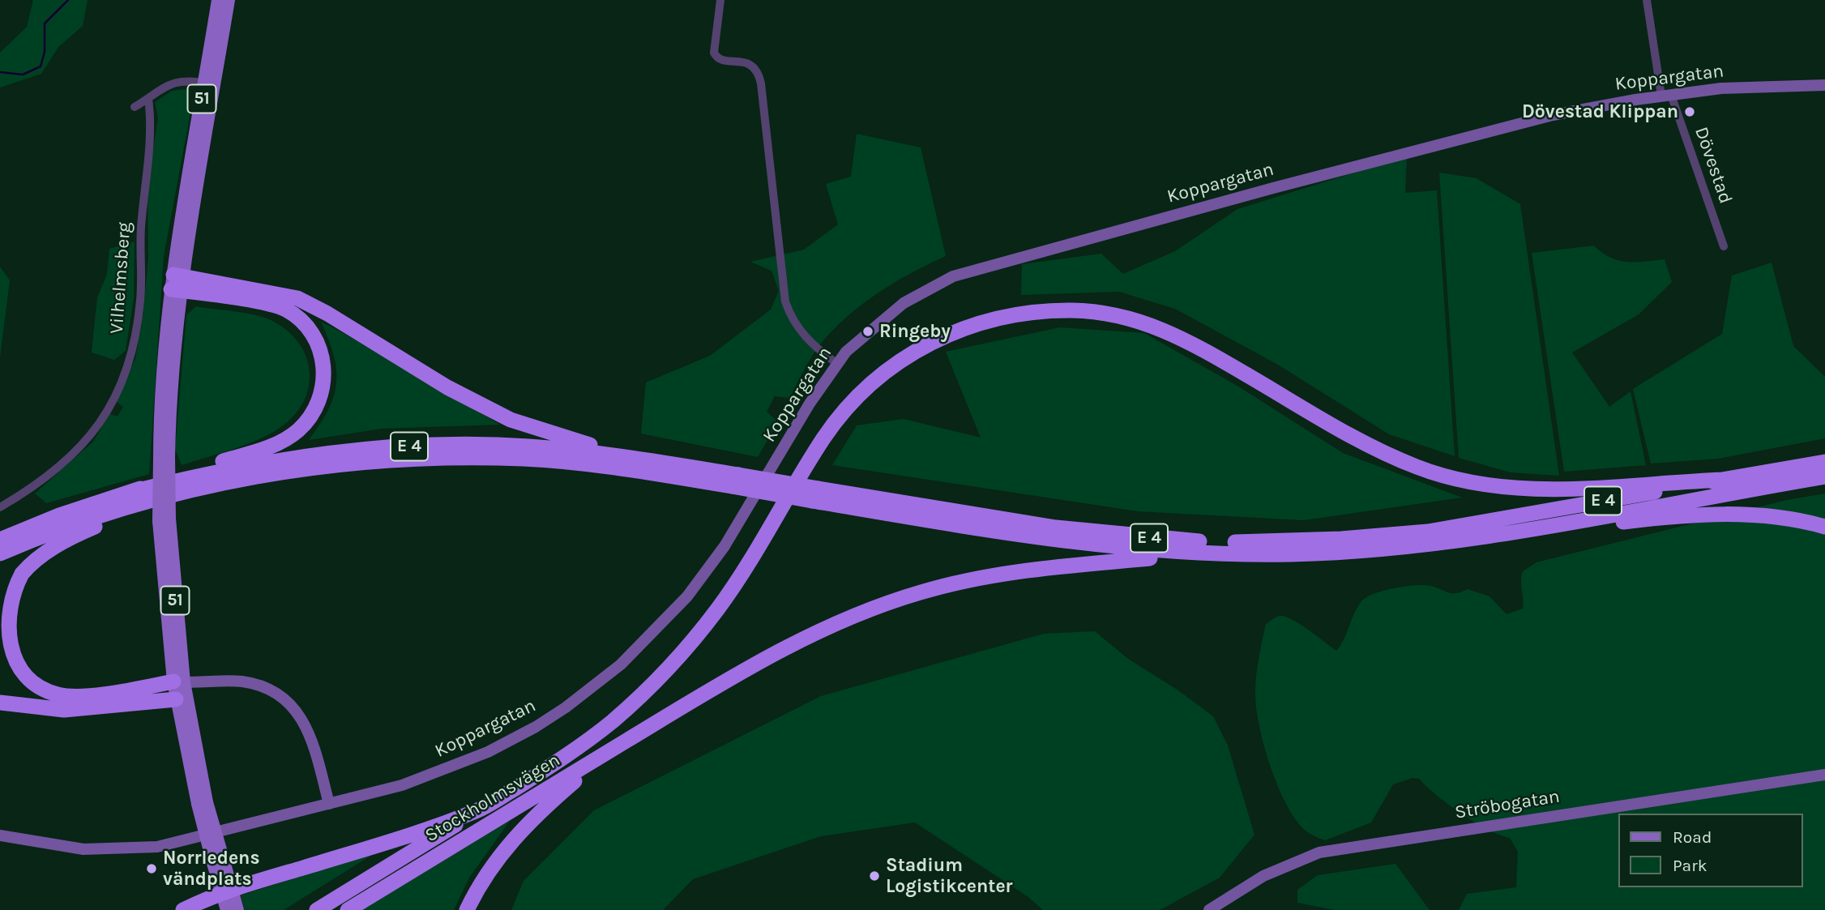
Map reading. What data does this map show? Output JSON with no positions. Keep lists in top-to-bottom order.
{
  "streets": {
    "highway": ["E 4", "Stockholmsvägen"],
    "main road": ["51"],
    "street": [
      "Koppargatan",
      "Dövestad",
      "Vilhelmsberg",
      "Ströbogatan"
    ]
  },
  "crossings": [
    ["Koppargatan", "Dövestad"],
    ["E 4", "Stockholmsvägen"]
  ],
  "places": [
    "Dövestad Klippan",
    "Ringeby",
    "Norrledens vändplats",
    "Stadium Logistikcenter"
  ],
  "legend": ["Road", "Park"]
}
